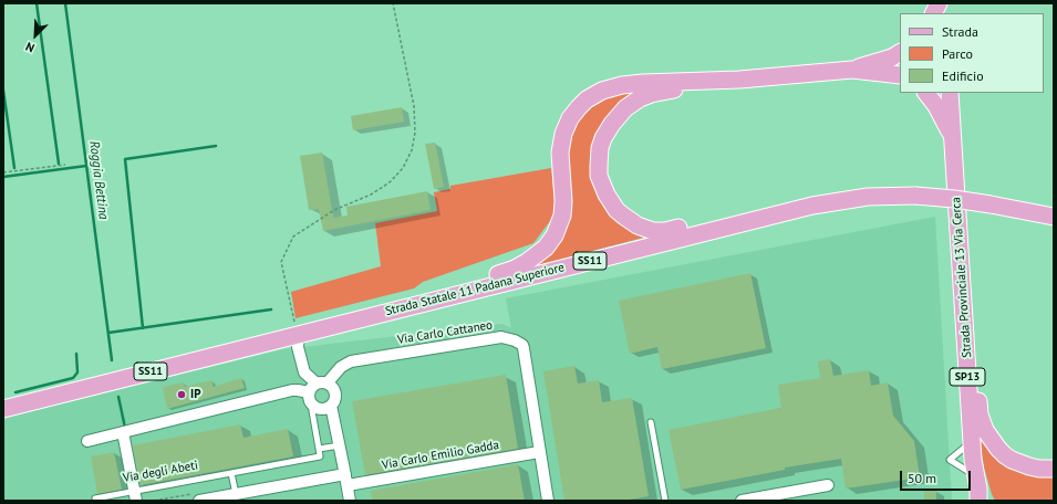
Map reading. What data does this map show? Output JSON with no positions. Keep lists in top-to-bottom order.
{
  "streets": {
    "main road": [
      "SS11",
      "Strada Provinciale 13 Via Cerca",
      "Strada Statale 11 Padana Superiore",
      "SP13"
    ],
    "street": ["Via Carlo Cattaneo", "Via Carlo Emilio Gadda"],
    "lane": ["Via degli Abeti"]
  },
  "crossings": [
    ["Via Carlo Cattaneo", "Via Carlo Emilio Gadda"]
  ],
  "water": ["Roggia Bettina"],
  "places": ["IP"],
  "legend": ["Strada", "Parco", "Edificio"],
  "scale_bar": "50 m",
  "north": "bottom left"
}
